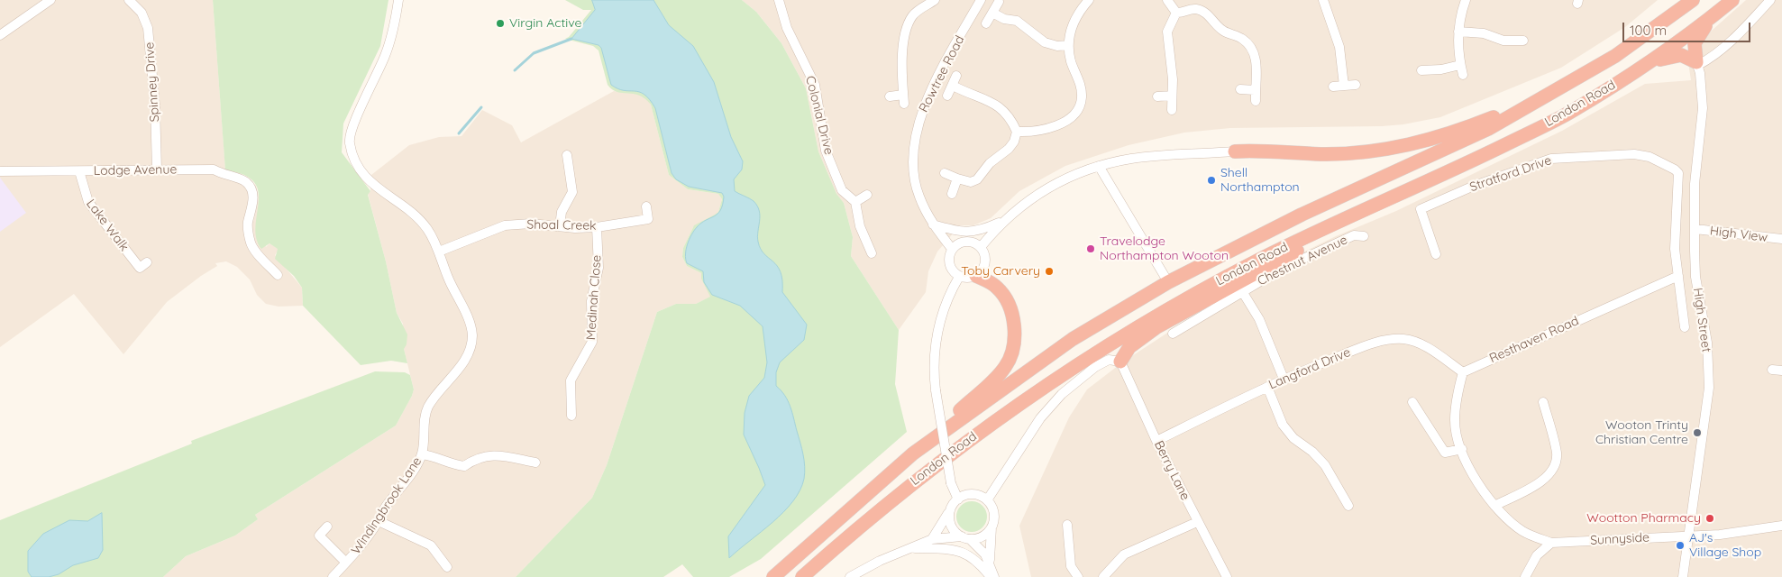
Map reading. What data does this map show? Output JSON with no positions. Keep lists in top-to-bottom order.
{
  "streets": {
    "highway": ["London Road"],
    "street": [
      "Rowtree Road",
      "Spinney Drive",
      "Colonial Drive",
      "Lodge Avenue",
      "Stratford Drive",
      "Lake Walk",
      "Shoal Creek",
      "High View",
      "Chestnut Avenue",
      "Medinah Close",
      "High Street",
      "Resthaven Road",
      "Langford Drive",
      "Berry Lane",
      "Windingbrook Lane",
      "Sunnyside"
    ]
  },
  "crossings": [
    ["Spinney Drive", "Lodge Avenue"],
    ["Lodge Avenue", "Lake Walk"],
    ["Stratford Drive", "Resthaven Road"],
    ["Shoal Creek", "Medinah Close"],
    ["Shoal Creek", "Windingbrook Lane"],
    ["High View", "High Street"],
    ["Chestnut Avenue", "Langford Drive"],
    ["High Street", "Sunnyside"],
    ["Resthaven Road", "Langford Drive"],
    ["Langford Drive", "Berry Lane"]
  ],
  "places": [
    "Virgin Active",
    "Shell Northampton",
    "Travelodge Northampton Wooton",
    "Toby Carvery",
    "Wooton Trinty Christian Centre",
    "Wootton Pharmacy",
    "AJ's Village Shop"
  ],
  "scale_bar": "100 m"
}
